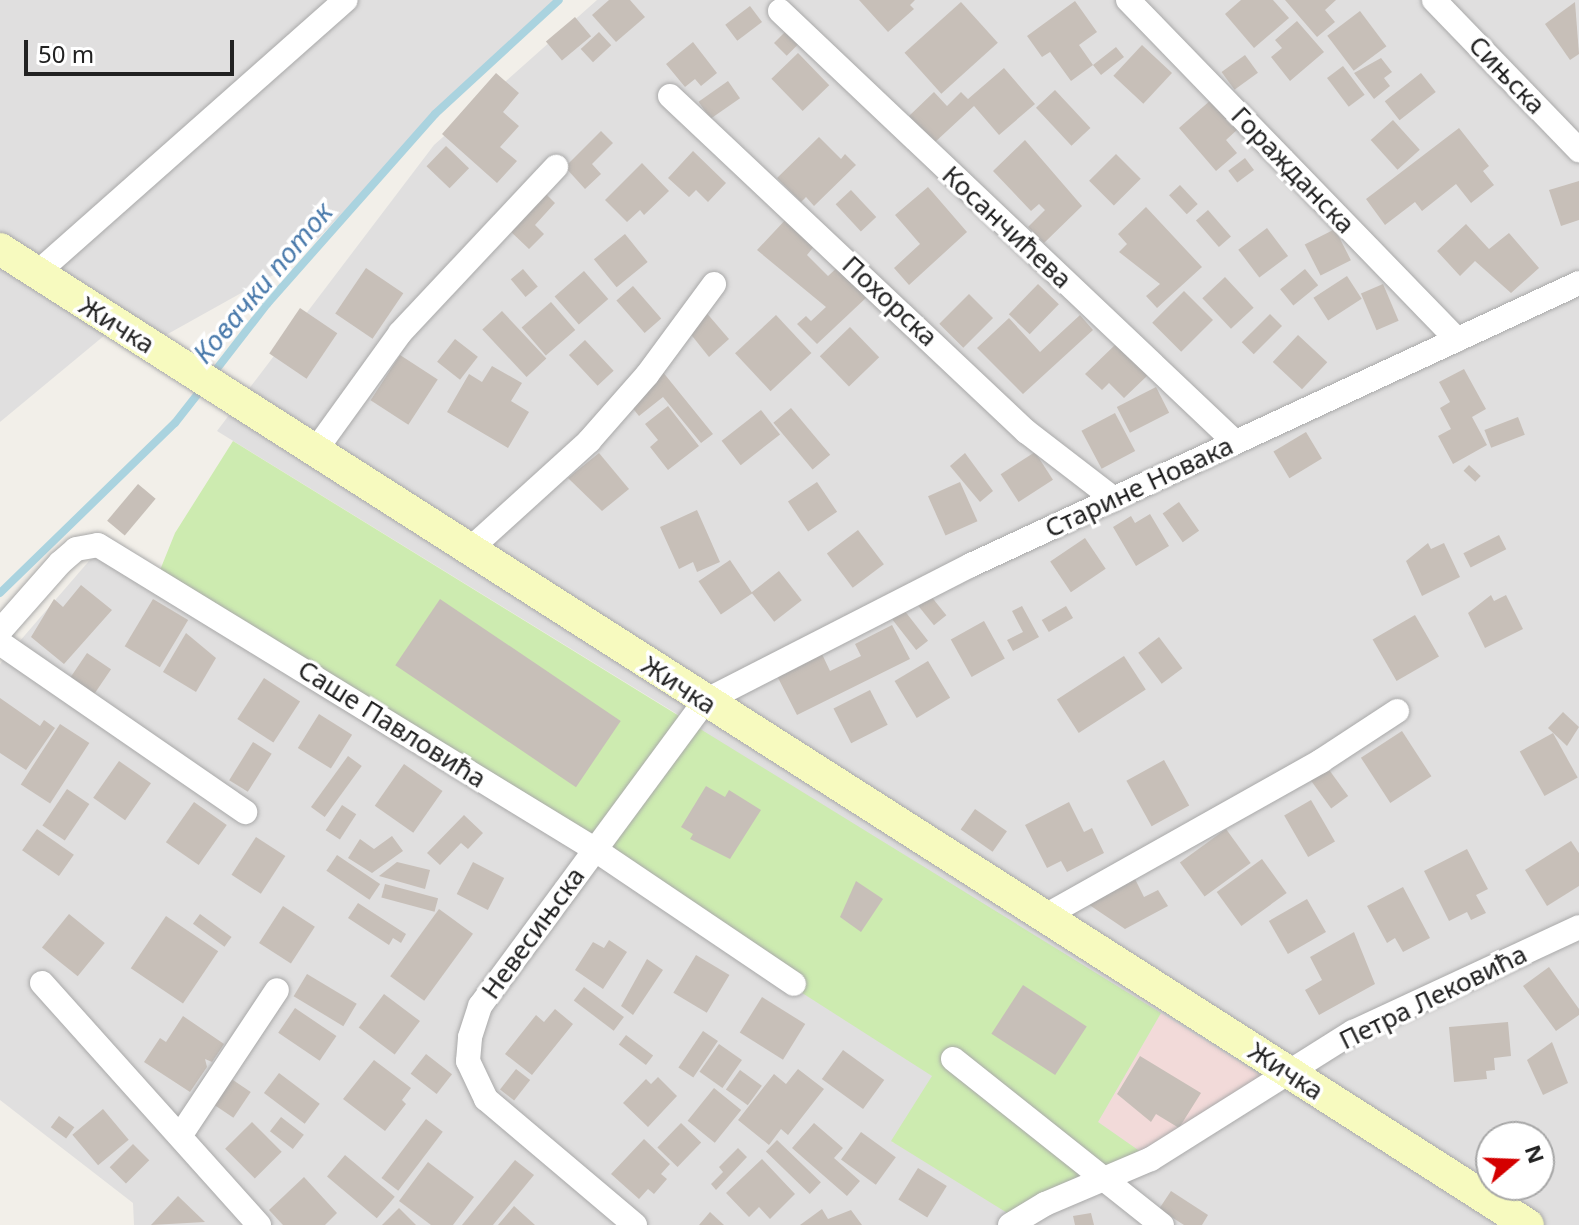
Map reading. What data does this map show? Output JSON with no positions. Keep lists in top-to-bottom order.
{
  "streets": {
    "main road": ["Жичка"],
    "street": [
      "Сињска",
      "Горажданска",
      "Косанчићева",
      "Похорска",
      "Старине Новака",
      "Саше Павловића",
      "Невесињска",
      "Петра Лековића"
    ]
  },
  "crossings": [
    ["Горажданска", "Старине Новака"],
    ["Косанчићева", "Старине Новака"],
    ["Похорска", "Старине Новака"],
    ["Жичка", "Старине Новака"],
    ["Жичка", "Невесињска"],
    ["Жичка", "Петра Лековића"],
    ["Старине Новака", "Невесињска"],
    ["Саше Павловића", "Невесињска"]
  ],
  "water": ["Ковачки поток"],
  "scale_bar": "50 m",
  "north": "right"
}
